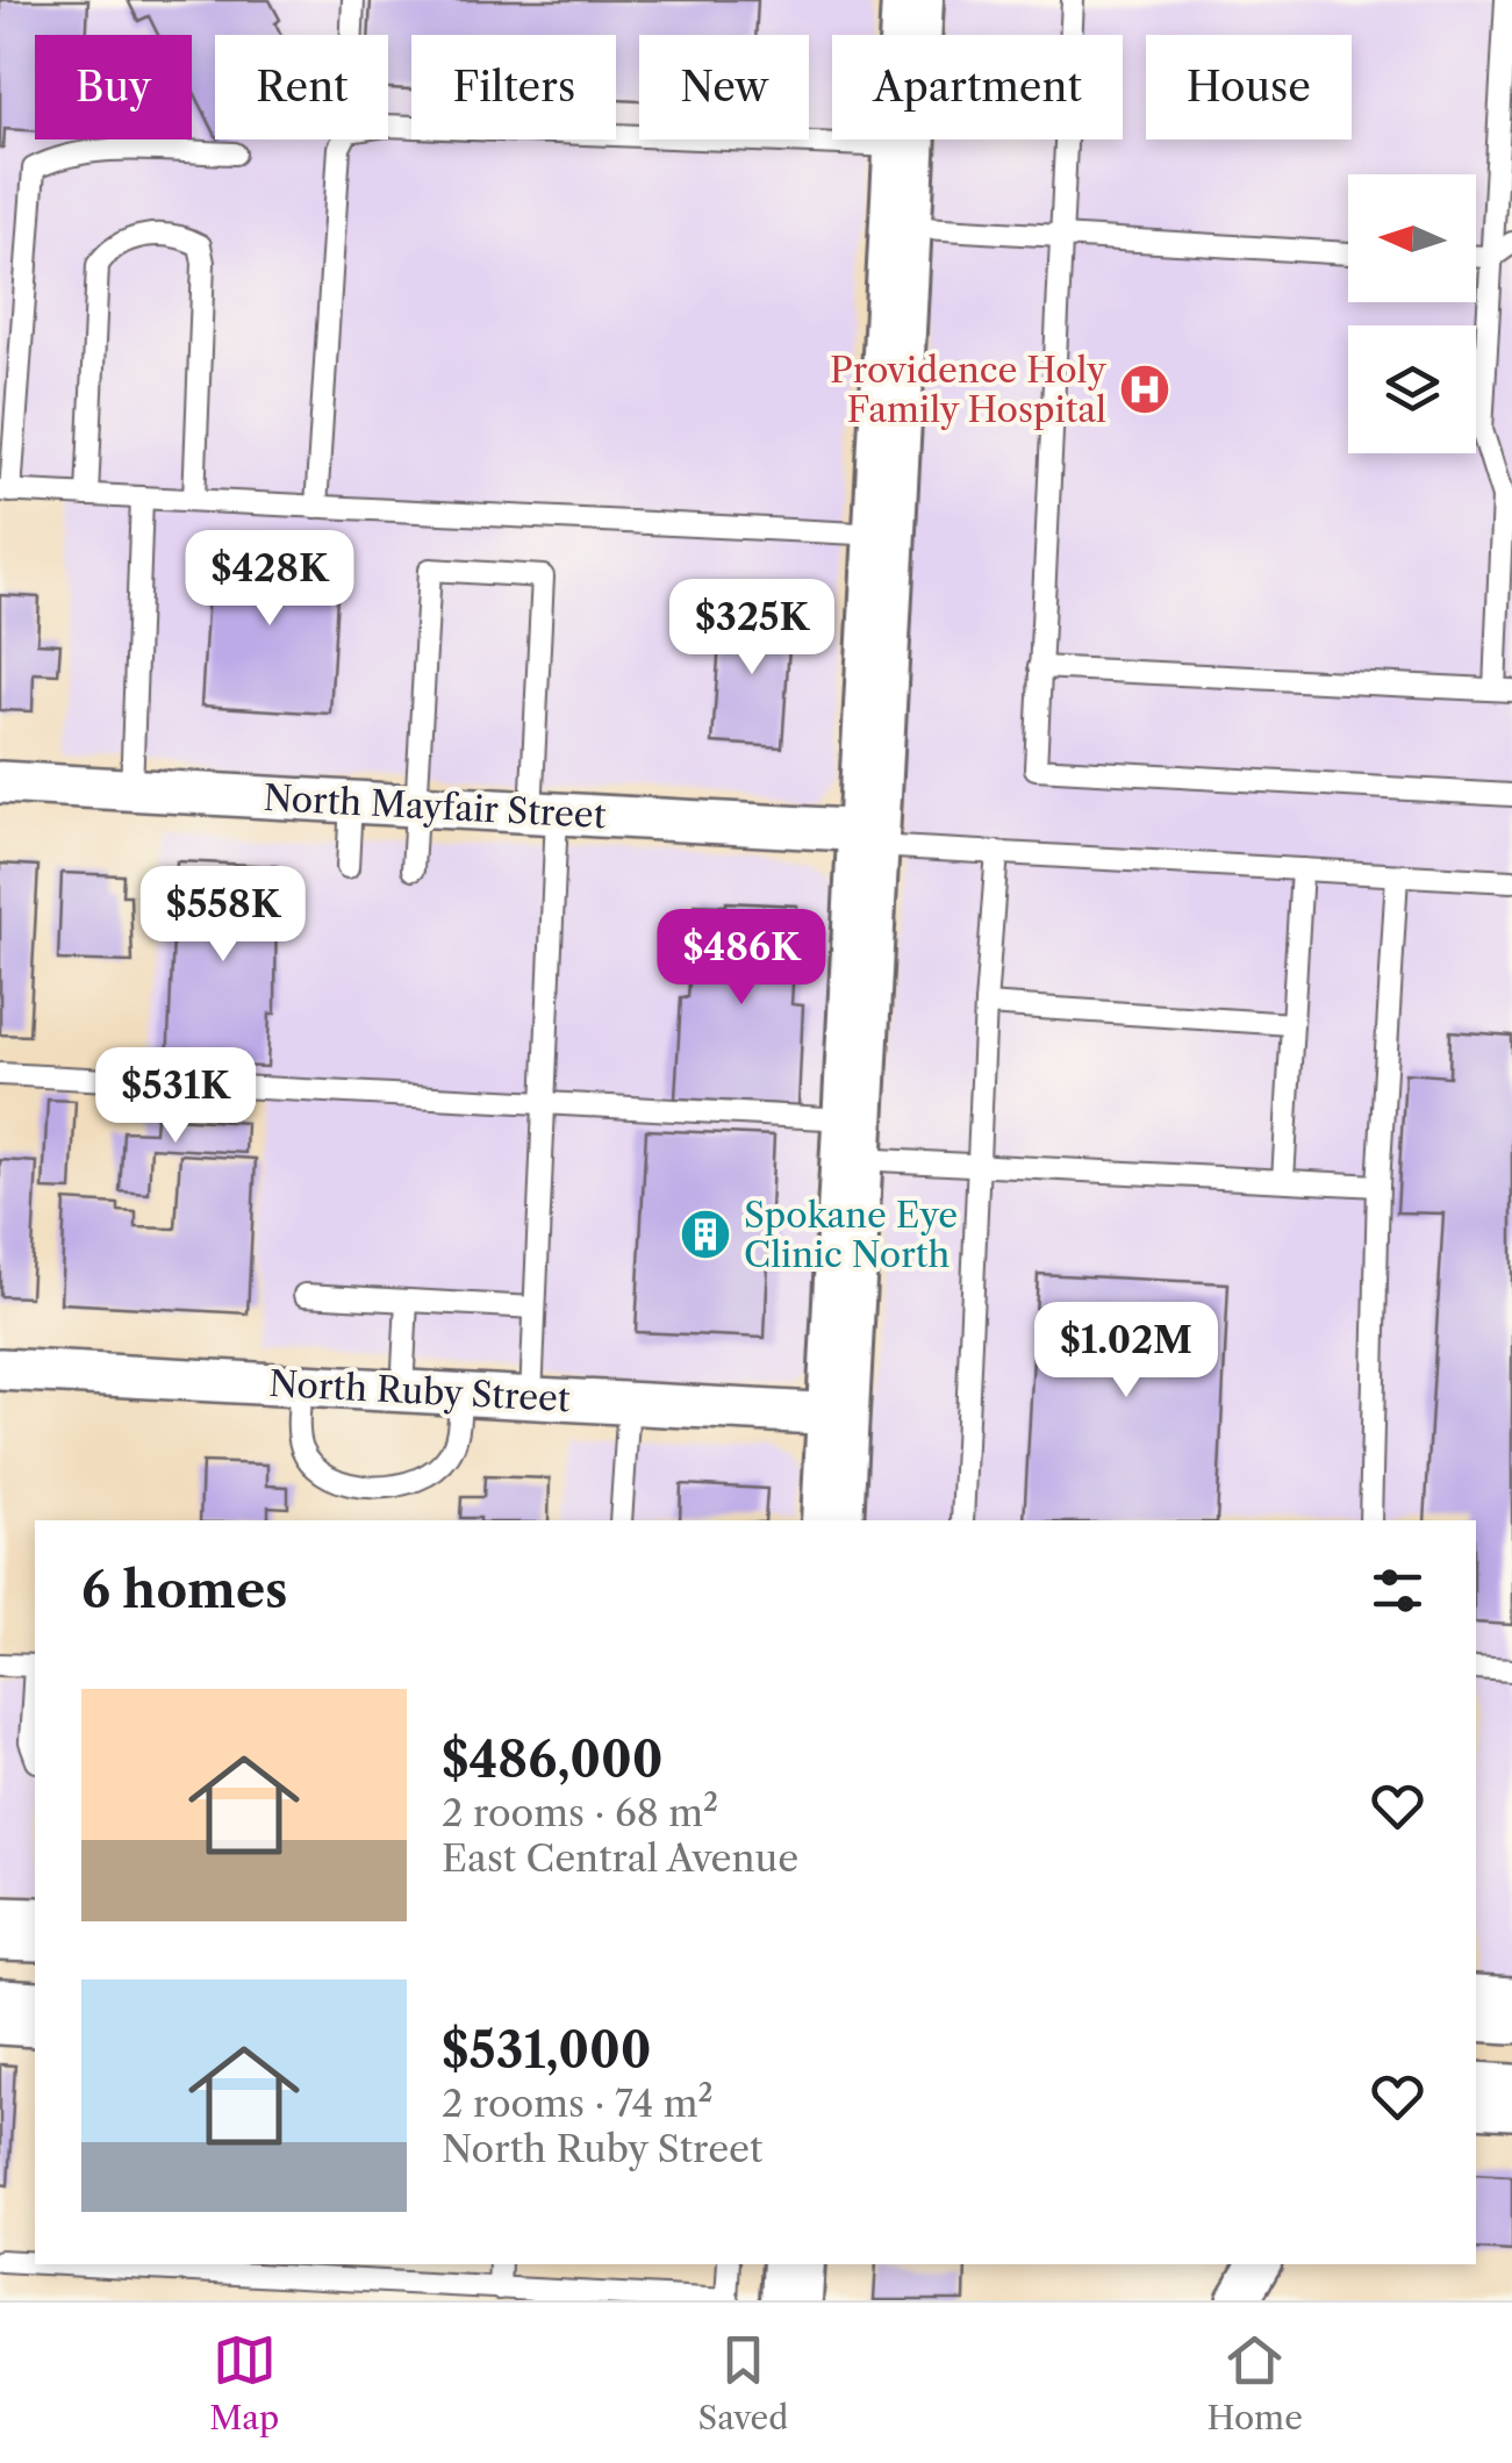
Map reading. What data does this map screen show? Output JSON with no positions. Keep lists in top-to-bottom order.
{
  "streets": {
    "street": ["North Mayfair Street", "North Ruby Street"]
  },
  "places": {
    "hospital": ["Providence Holy Family Hospital"],
    "building": ["Spokane Eye Clinic North"]
  },
  "north": "left",
  "page": {
    "chip": [
      "Buy",
      "Rent",
      "Filters",
      "New",
      "Apartment",
      "House"
    ],
    "price": [
      "$428K",
      "$325K",
      "$558K",
      "$486K",
      "$531K",
      "$1.02M"
    ],
    "heading": "6 homes",
    "list": [
      {
        "name": "$486,000",
        "note": "2 rooms · 68 m² · East Central Avenue"
      },
      {
        "name": "$531,000",
        "note": "2 rooms · 74 m² · North Ruby Street"
      }
    ],
    "tabs": ["Map", "Saved", "Home"]
  }
}
